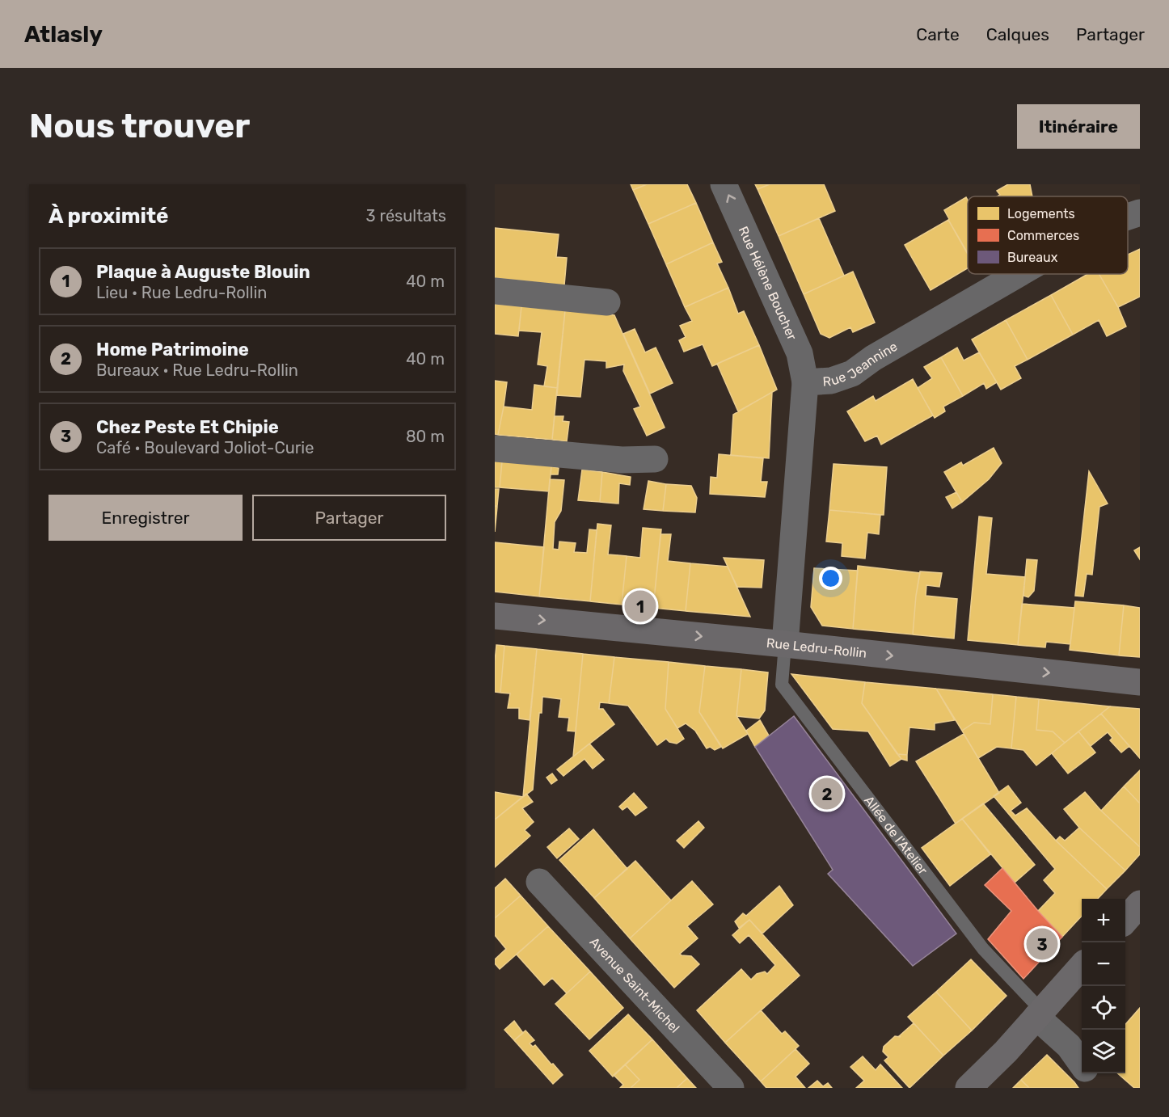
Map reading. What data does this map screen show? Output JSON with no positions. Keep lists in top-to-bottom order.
{
  "streets": {
    "main road": ["Rue Ledru-Rollin"],
    "street": ["Rue Hélène Boucher", "Rue Jeannine", "Avenue Saint-Michel"],
    "lane": ["Allée de l'Atelier"]
  },
  "crossings": [
    ["Rue Hélène Boucher", "Rue Jeannine"],
    ["Rue Jeannine", "Rue Ledru-Rollin"],
    ["Rue Jeannine", "Allée de l'Atelier"],
    ["Rue Ledru-Rollin", "Allée de l'Atelier"]
  ],
  "one_way": ["Rue Hélène Boucher", "Rue Ledru-Rollin"],
  "legend": ["Logements", "Commerces", "Bureaux"],
  "page": {
    "header": "Atlasly",
    "nav": ["Carte", "Calques", "Partager"],
    "buttons": [
      "Itinéraire",
      ["Enregistrer", "Partager"]
    ],
    "title": "Nous trouver",
    "heading": ["À proximité", "3 résultats"],
    "list": [
      {
        "mark": "1",
        "name": "Plaque à Auguste Blouin",
        "note": "Lieu · Rue Ledru-Rollin",
        "value": "40 m"
      },
      {
        "mark": "2",
        "name": "Home Patrimoine",
        "note": "Bureaux · Rue Ledru-Rollin",
        "value": "40 m"
      },
      {
        "mark": "3",
        "name": "Chez Peste Et Chipie",
        "note": "Café · Boulevard Joliot-Curie",
        "value": "80 m"
      }
    ],
    "pins": ["1", "2", "3"],
    "map_buttons": ["+", "−"]
  }
}
